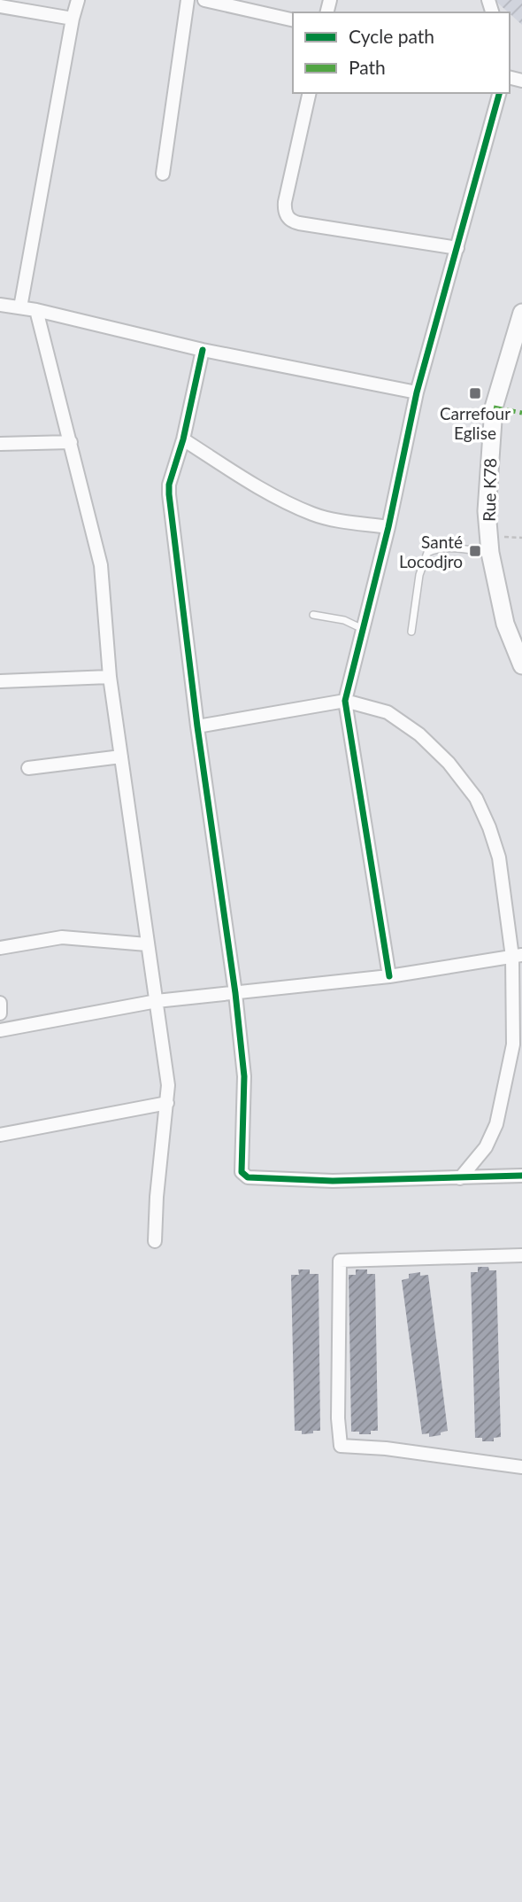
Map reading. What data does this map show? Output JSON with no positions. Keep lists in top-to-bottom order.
{
  "streets": {
    "street": ["Rue K78"]
  },
  "places": {
    "transit": ["Carrefour Eglise", "Santé Locodjro"]
  },
  "legend": ["Cycle path", "Path"]
}
